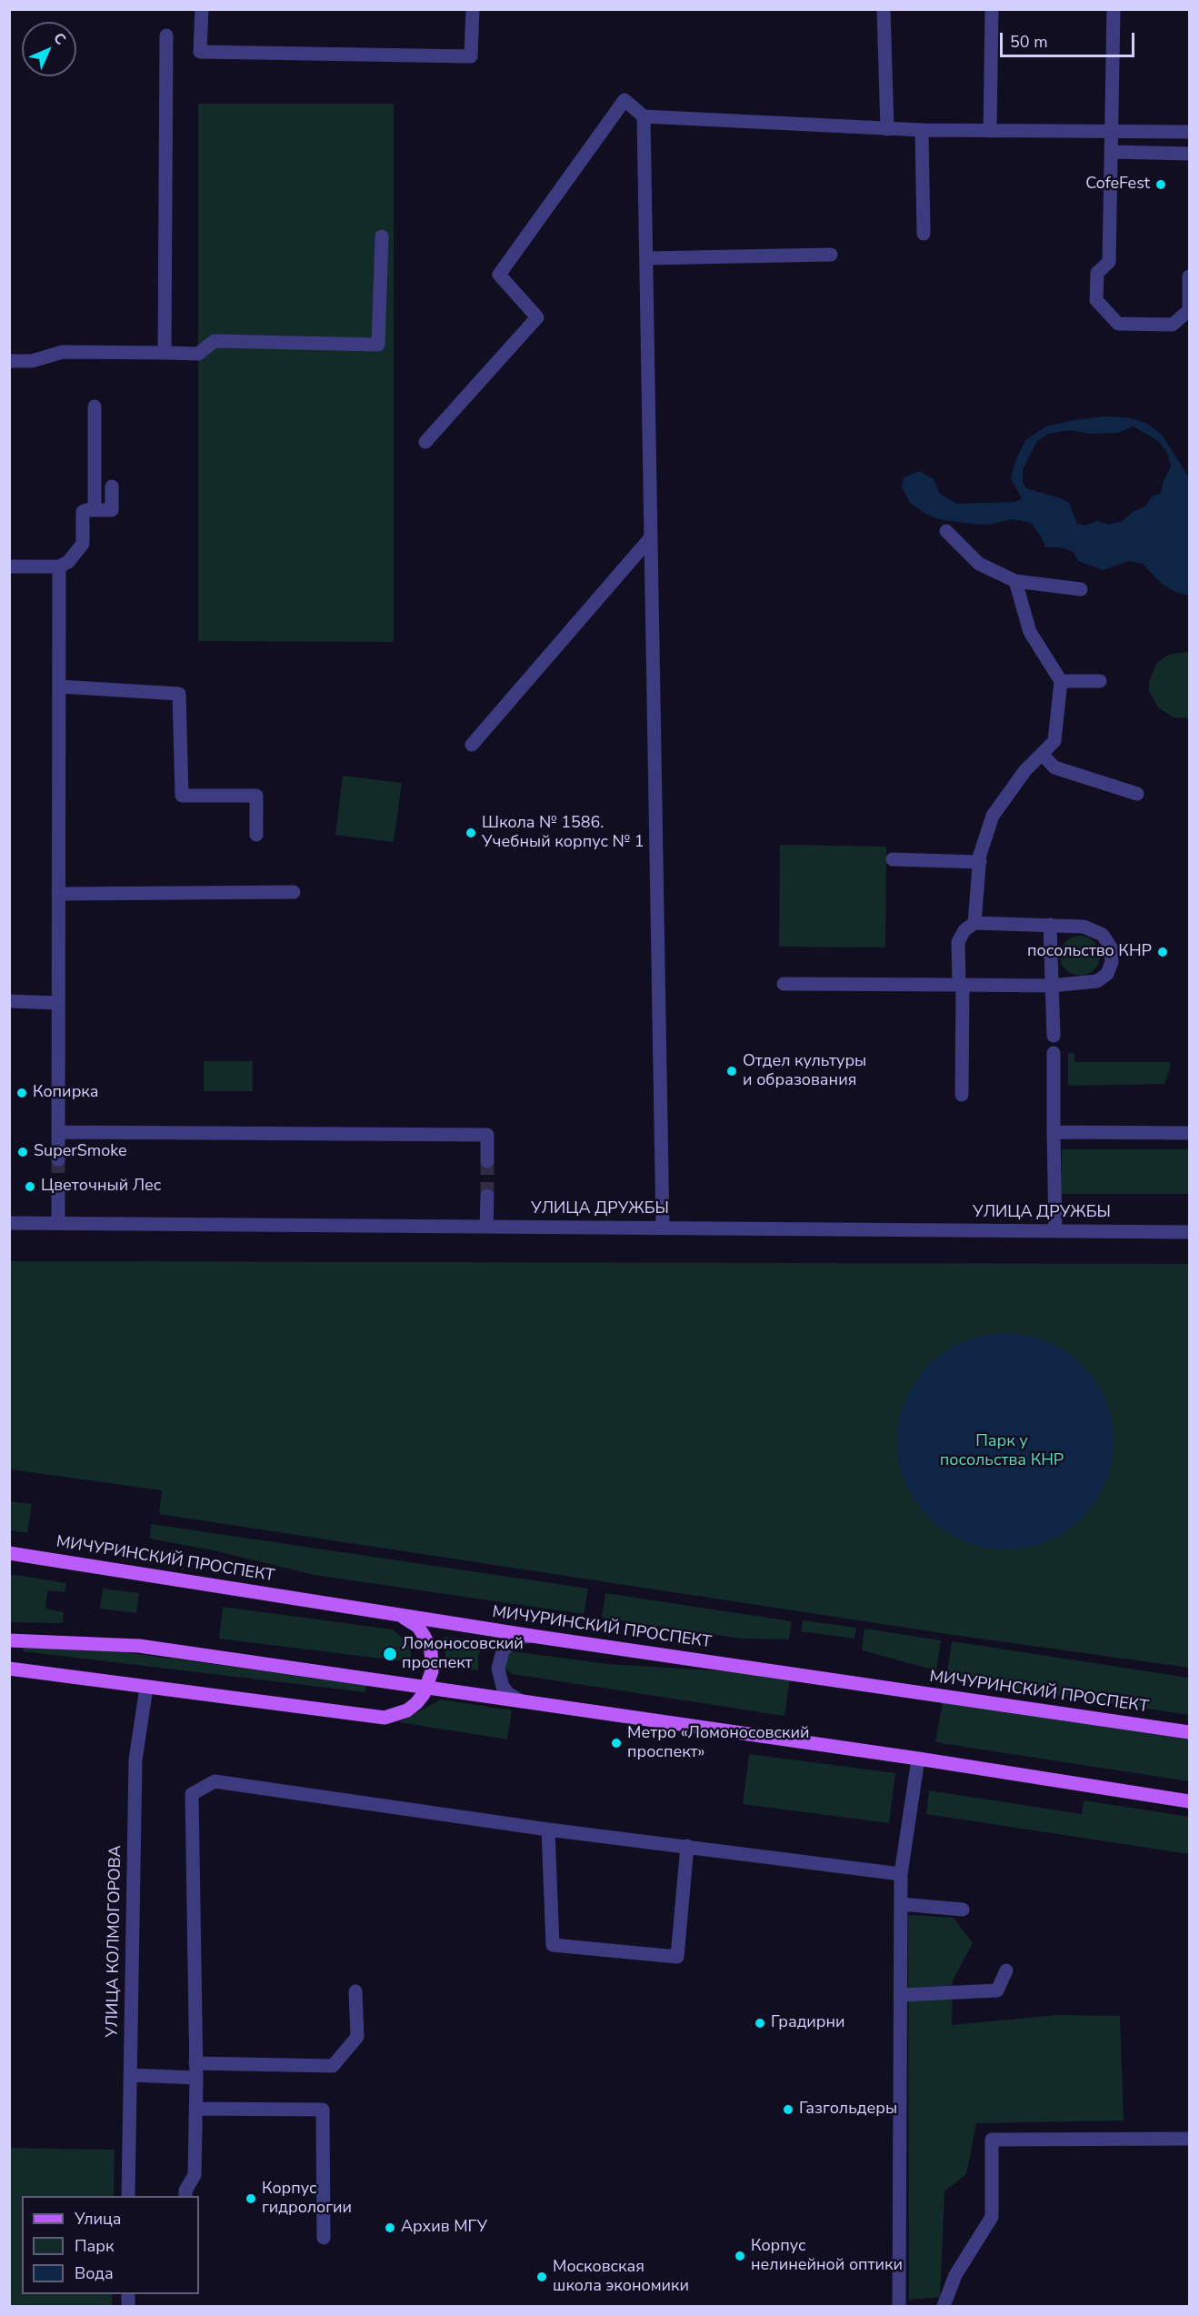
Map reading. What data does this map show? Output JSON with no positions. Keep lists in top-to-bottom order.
{
  "streets": {
    "main road": ["МИЧУРИНСКИЙ ПРОСПЕКТ"],
    "street": ["УЛИЦА ДРУЖБЫ", "УЛИЦА КОЛМОГОРОВА"]
  },
  "parks": ["Парк у посольства КНР"],
  "places": [
    "CofeFest",
    "Школа № 1586. Учебный корпус № 1",
    "посольство КНР",
    "Отдел культуры и образования",
    "Копирка",
    "SuperSmoke",
    "Цветочный Лес",
    "Ломоносовский проспект",
    "Метро «Ломоносовский проспект»",
    "Градирни",
    "Газгольдеры",
    "Корпус гидрологии",
    "Архив МГУ",
    "Корпус нелинейной оптики",
    "Московская школа экономики"
  ],
  "legend": ["Улица", "Парк", "Вода"],
  "scale_bar": "50 m",
  "north": "top right"
}
